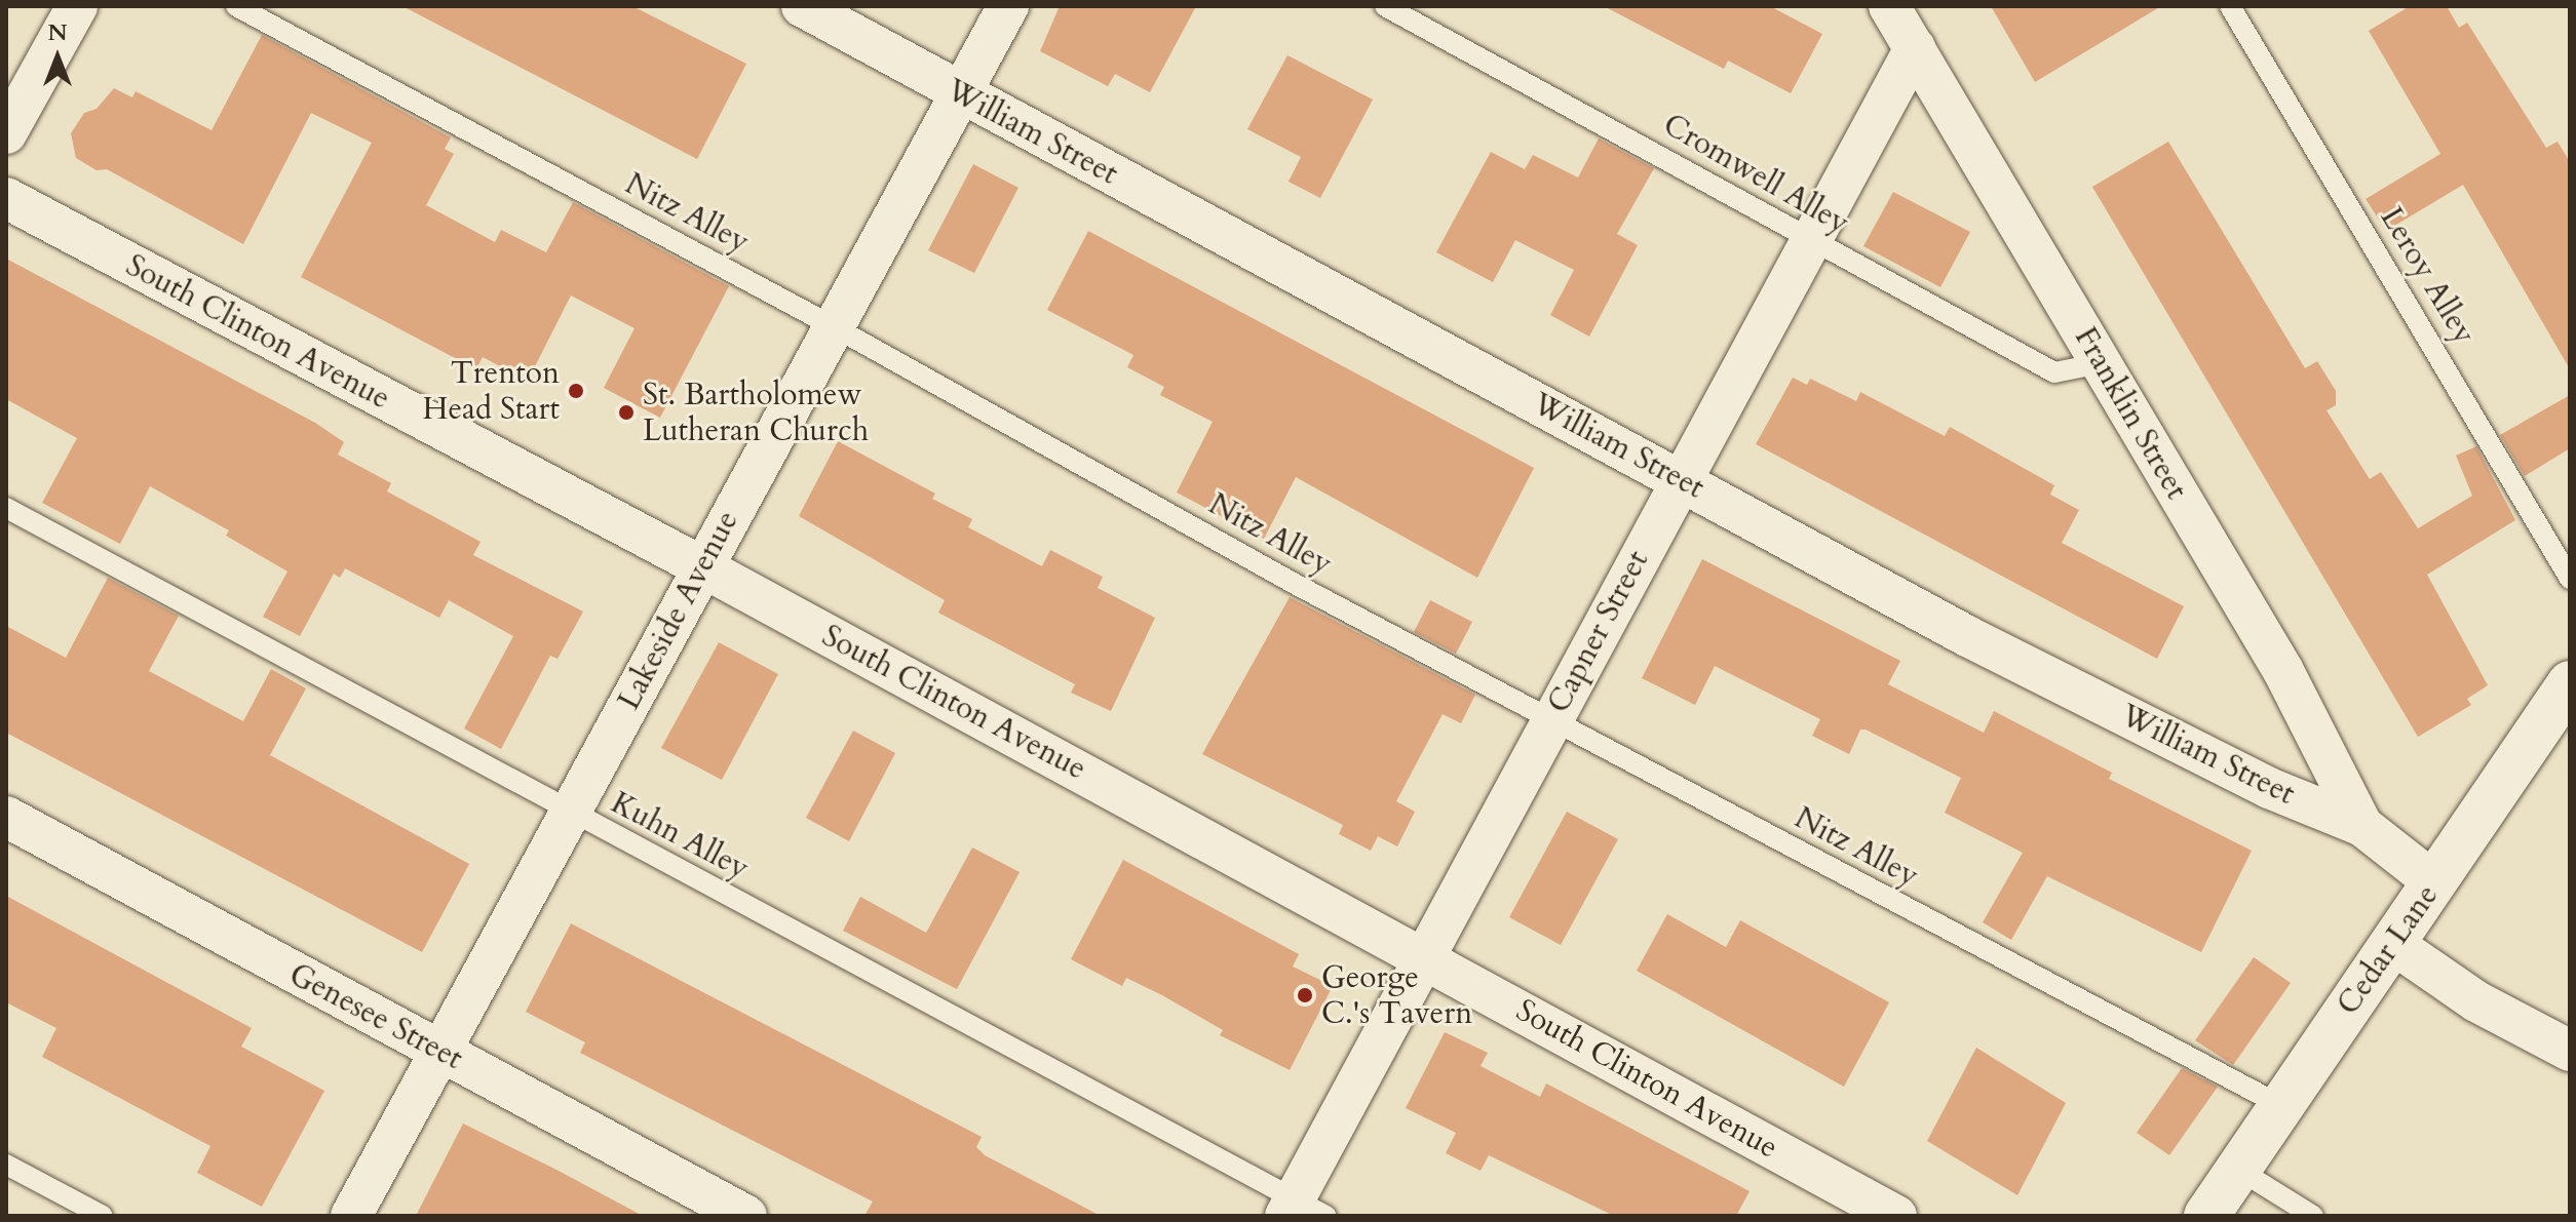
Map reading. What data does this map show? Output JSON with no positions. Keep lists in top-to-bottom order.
{
  "streets": {
    "street": [
      "William Street",
      "South Clinton Avenue",
      "Franklin Street",
      "Lakeside Avenue",
      "Capner Street",
      "Cedar Lane",
      "Genesee Street"
    ],
    "lane": [
      "Cromwell Alley",
      "Nitz Alley",
      "Leroy Alley",
      "Kuhn Alley"
    ]
  },
  "crossings": [
    ["William Street", "Franklin Street"],
    ["William Street", "Lakeside Avenue"],
    ["William Street", "Capner Street"],
    ["William Street", "Cedar Lane"],
    ["Cromwell Alley", "Franklin Street"],
    ["Cromwell Alley", "Capner Street"],
    ["Nitz Alley", "Lakeside Avenue"],
    ["Nitz Alley", "Capner Street"],
    ["Nitz Alley", "Cedar Lane"],
    ["South Clinton Avenue", "Lakeside Avenue"],
    ["South Clinton Avenue", "Capner Street"],
    ["Franklin Street", "Capner Street"],
    ["Lakeside Avenue", "Kuhn Alley"],
    ["Lakeside Avenue", "Genesee Street"],
    ["Capner Street", "Kuhn Alley"]
  ],
  "places": ["Trenton Head Start", "St. Bartholomew Lutheran Church", "George C.'s Tavern"],
  "north": "top"
}
